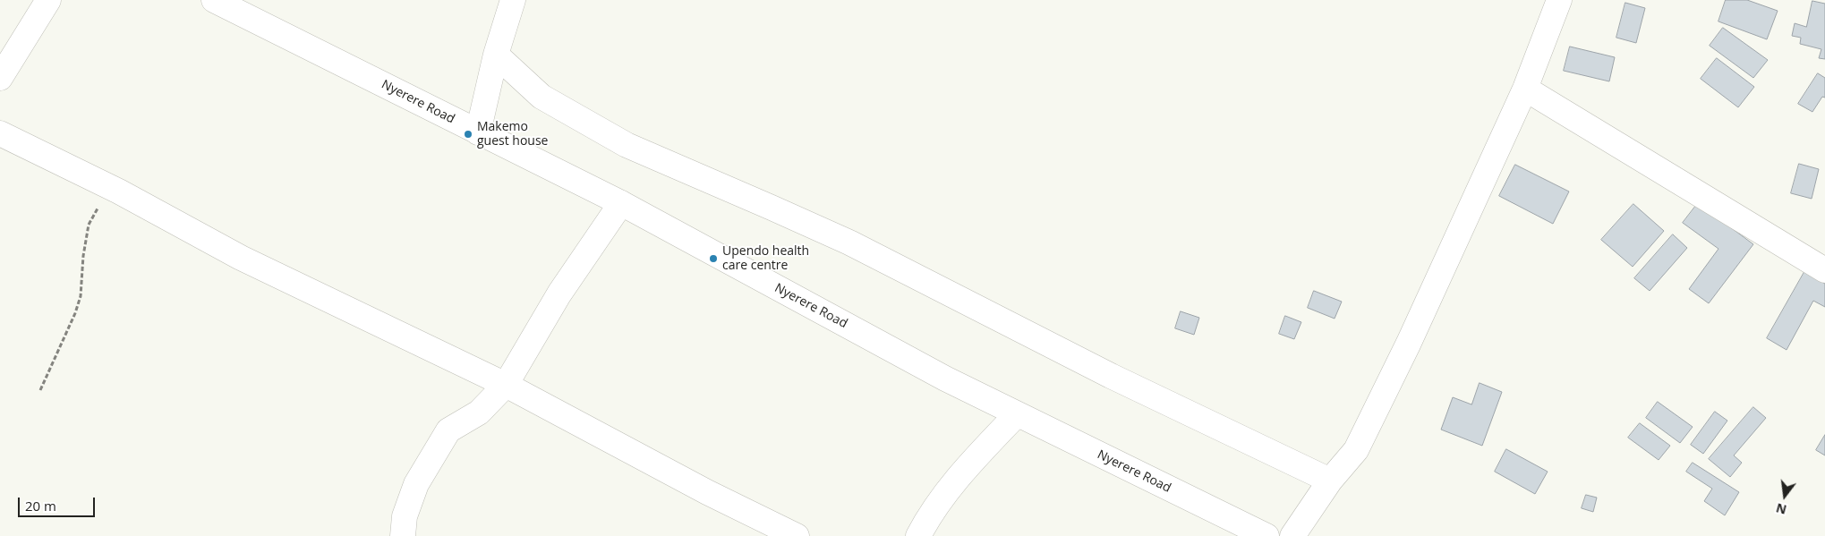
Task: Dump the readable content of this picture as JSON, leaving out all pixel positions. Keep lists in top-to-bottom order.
{
  "streets": {
    "main road": ["Nyerere Road"]
  },
  "places": ["Makemo guest house", "Upendo health care centre"],
  "scale_bar": "20 m",
  "north": "bottom"
}
